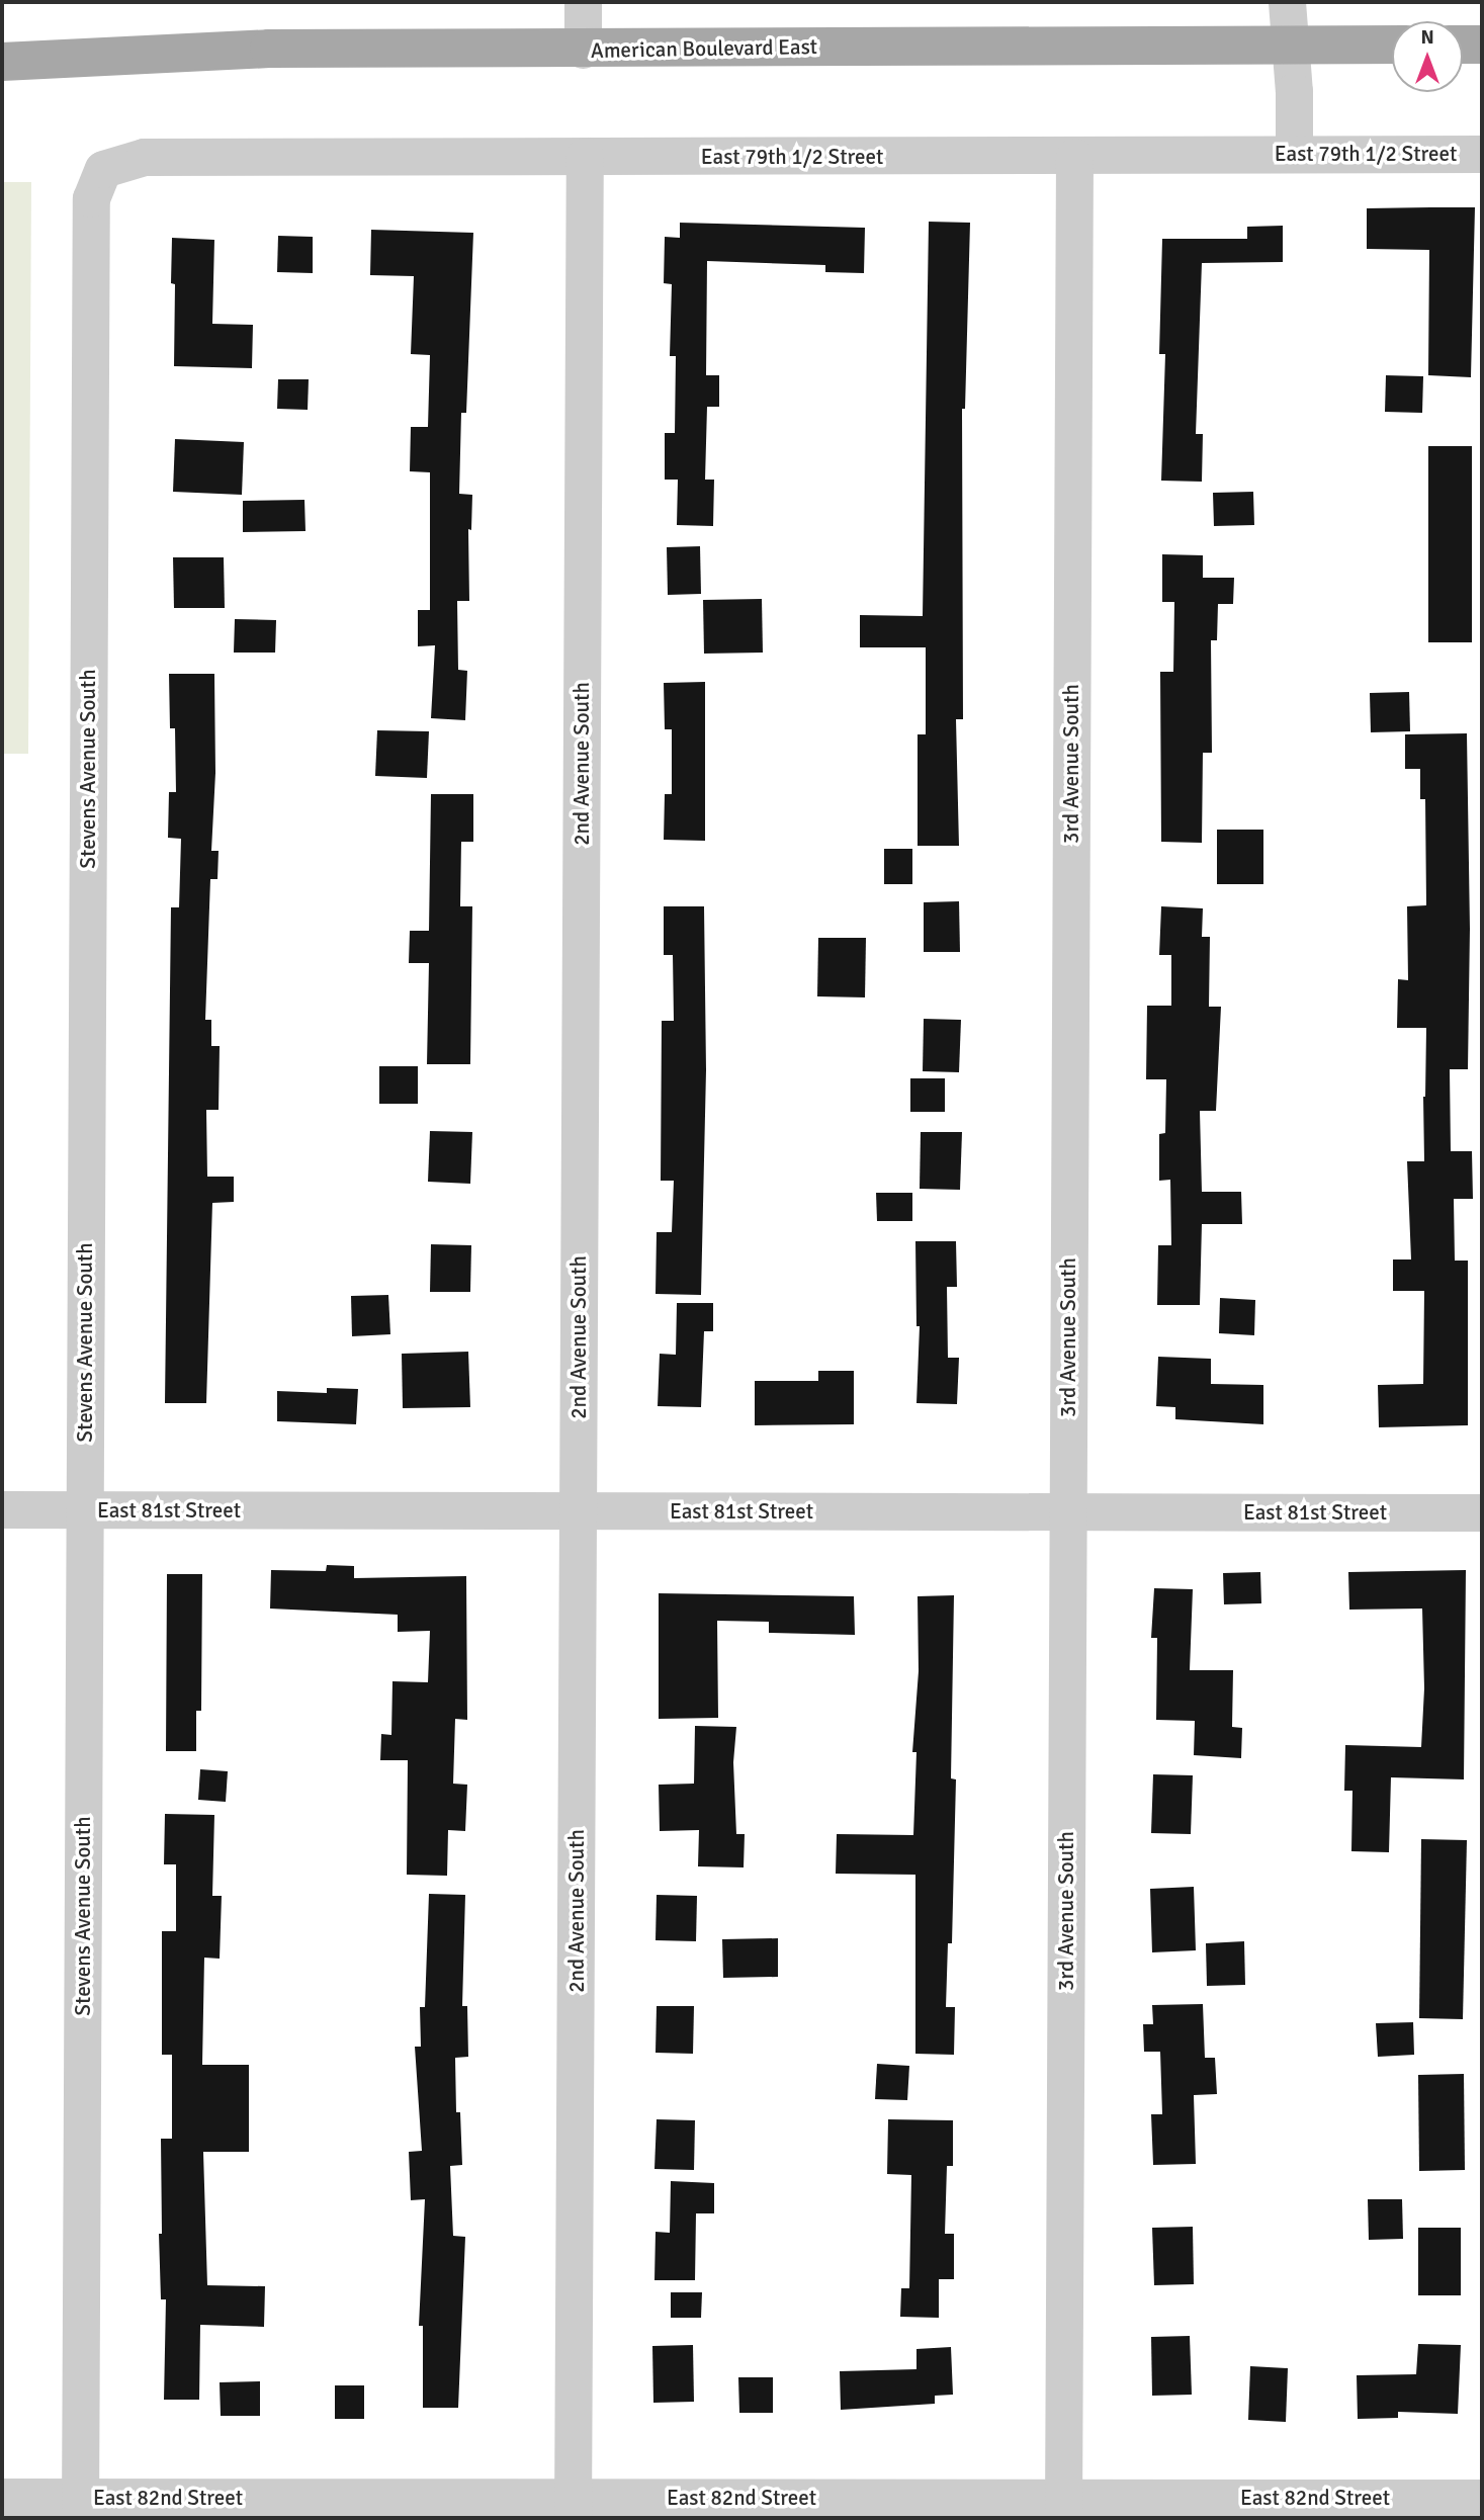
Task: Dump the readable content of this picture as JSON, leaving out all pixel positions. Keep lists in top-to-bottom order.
{
  "streets": {
    "main road": ["American Boulevard East"],
    "street": [
      "East 79th 1/2 Street",
      "2nd Avenue South",
      "3rd Avenue South",
      "Stevens Avenue South",
      "East 81st Street",
      "East 82nd Street"
    ]
  },
  "crossings": [
    ["East 79th 1/2 Street", "2nd Avenue South"],
    ["East 79th 1/2 Street", "3rd Avenue South"],
    ["East 79th 1/2 Street", "Stevens Avenue South"],
    ["2nd Avenue South", "East 81st Street"],
    ["2nd Avenue South", "East 82nd Street"],
    ["3rd Avenue South", "East 81st Street"],
    ["3rd Avenue South", "East 82nd Street"],
    ["Stevens Avenue South", "East 81st Street"],
    ["Stevens Avenue South", "East 82nd Street"]
  ],
  "north": "top"
}
